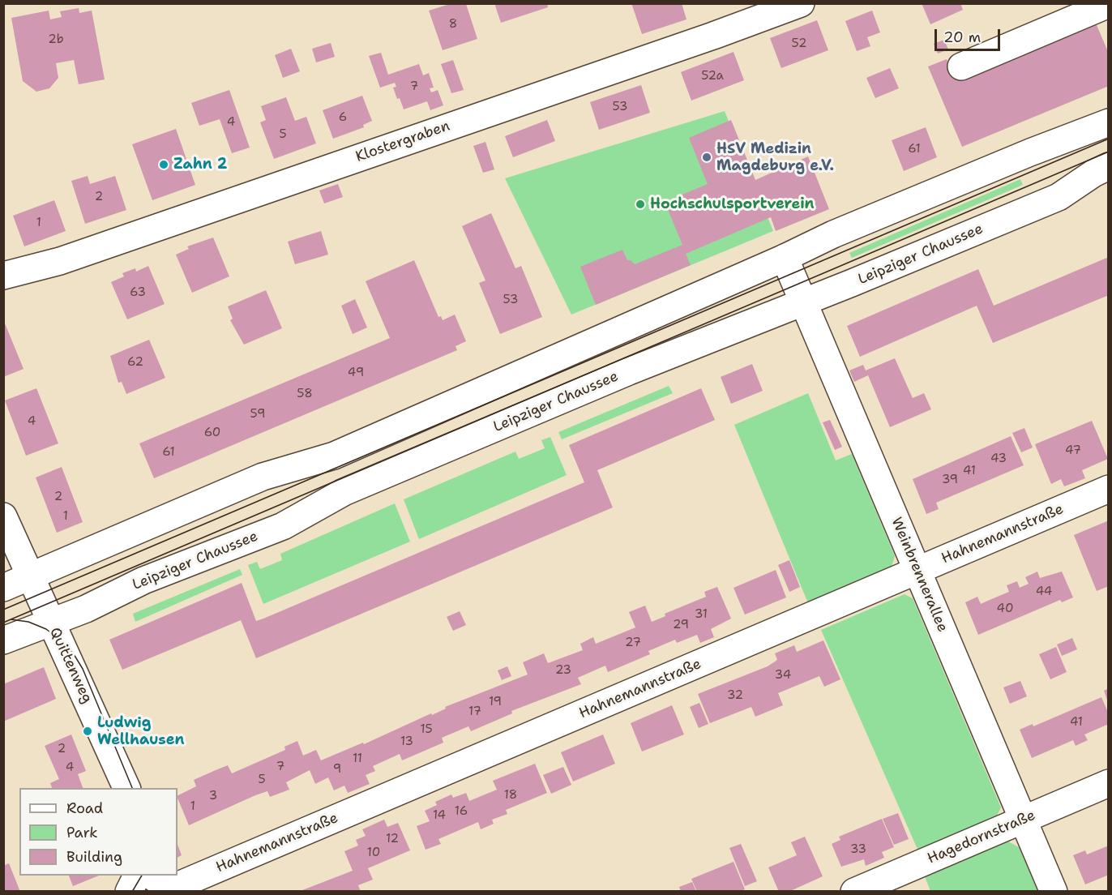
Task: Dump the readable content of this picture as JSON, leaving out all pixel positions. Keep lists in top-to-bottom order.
{
  "streets": {
    "street": [
      "Klostergraben",
      "Leipziger Chaussee",
      "Hahnemannstraße",
      "Weinbrennerallee",
      "Quittenweg",
      "Hagedornstraße"
    ]
  },
  "crossings": [
    ["Leipziger Chaussee", "Weinbrennerallee"],
    ["Leipziger Chaussee", "Quittenweg"],
    ["Hahnemannstraße", "Weinbrennerallee"],
    ["Weinbrennerallee", "Hagedornstraße"]
  ],
  "places": [
    "HSV Medizin Magdeburg e.V.",
    "Zahn 2",
    "Hochschulsportverein",
    "Ludwig Wellhausen"
  ],
  "house_numbers": [
    "8",
    "2b",
    "52",
    "52a",
    "7",
    "53",
    "6",
    "4",
    "5",
    "61",
    "2",
    "1",
    "63",
    "53",
    "62",
    "49",
    "58",
    "59",
    "4",
    "60",
    "47",
    "61",
    "43",
    "41",
    "39",
    "2",
    "1",
    "44",
    "40",
    "31",
    "29",
    "27",
    "23",
    "34",
    "32",
    "19",
    "17",
    "41",
    "15",
    "13",
    "2",
    "11",
    "7",
    "4",
    "9",
    "5",
    "18",
    "3",
    "1",
    "16",
    "14",
    "12",
    "33",
    "10"
  ],
  "legend": ["Road", "Park", "Building"],
  "scale_bar": "20 m"
}
